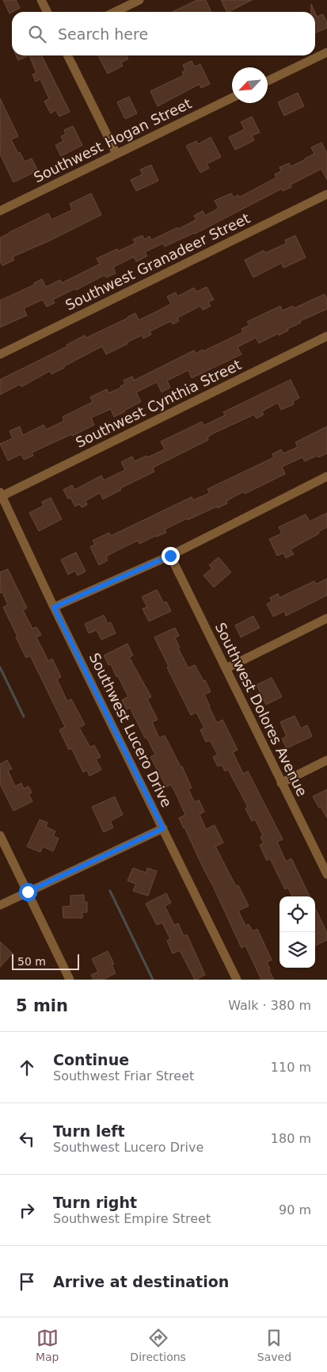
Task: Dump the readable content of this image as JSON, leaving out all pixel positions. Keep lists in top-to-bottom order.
{
  "streets": {
    "street": [
      "Southwest Hogan Street",
      "Southwest Granadeer Street",
      "Southwest Cynthia Street",
      "Southwest Dolores Avenue",
      "Southwest Lucero Drive"
    ]
  },
  "crossings": [
    ["Southwest Cynthia Street", "Southwest Lucero Drive"]
  ],
  "scale_bar": "50 m",
  "north": "bottom left",
  "page": {
    "search": "Search here",
    "scale": "50 m",
    "heading": ["5 min", "Walk · 380 m"],
    "list": [
      ["Continue", "Southwest Friar Street", "110 m"],
      ["Turn left", "Southwest Lucero Drive", "180 m"],
      ["Turn right", "Southwest Empire Street", "90 m"],
      "Arrive at destination"
    ],
    "nav": ["Map", "Directions", "Saved"]
  }
}
